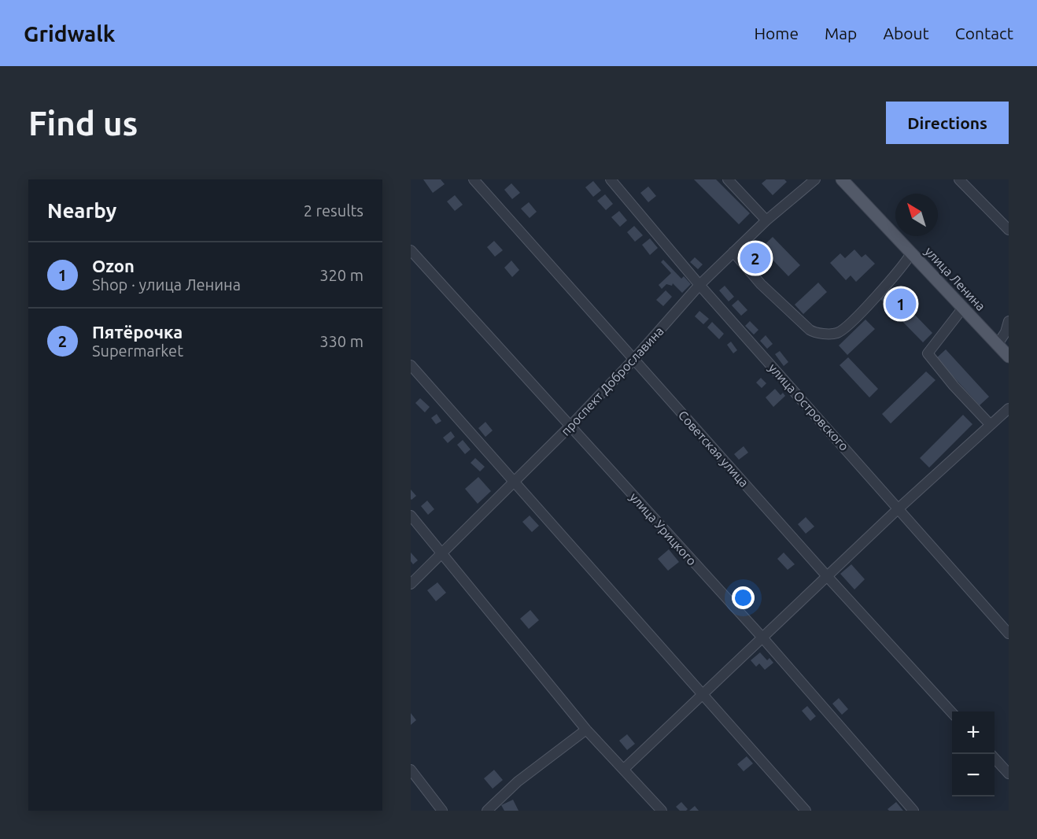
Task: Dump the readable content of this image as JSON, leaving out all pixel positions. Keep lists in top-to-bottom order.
{
  "streets": {
    "main road": ["улица Ленина"],
    "street": [
      "проспект Доброславина",
      "улица Островского",
      "Советская улица",
      "улица Урицкого"
    ]
  },
  "crossings": [
    ["проспект Доброславина", "улица Островского"],
    ["проспект Доброславина", "Советская улица"],
    ["проспект Доброславина", "улица Урицкого"]
  ],
  "north": "top left",
  "page": {
    "header": "Gridwalk",
    "nav": [
      "Home",
      "Map",
      "About",
      "Contact"
    ],
    "buttons": "Directions",
    "title": "Find us",
    "heading": ["Nearby", "2 results"],
    "list": [
      {
        "mark": "1",
        "name": "Ozon",
        "note": "Shop · улица Ленина",
        "value": "320 m"
      },
      {
        "mark": "2",
        "name": "Пятёрочка",
        "note": "Supermarket",
        "value": "330 m"
      }
    ],
    "pins": ["2", "1"],
    "map_buttons": ["+", "−"]
  }
}
